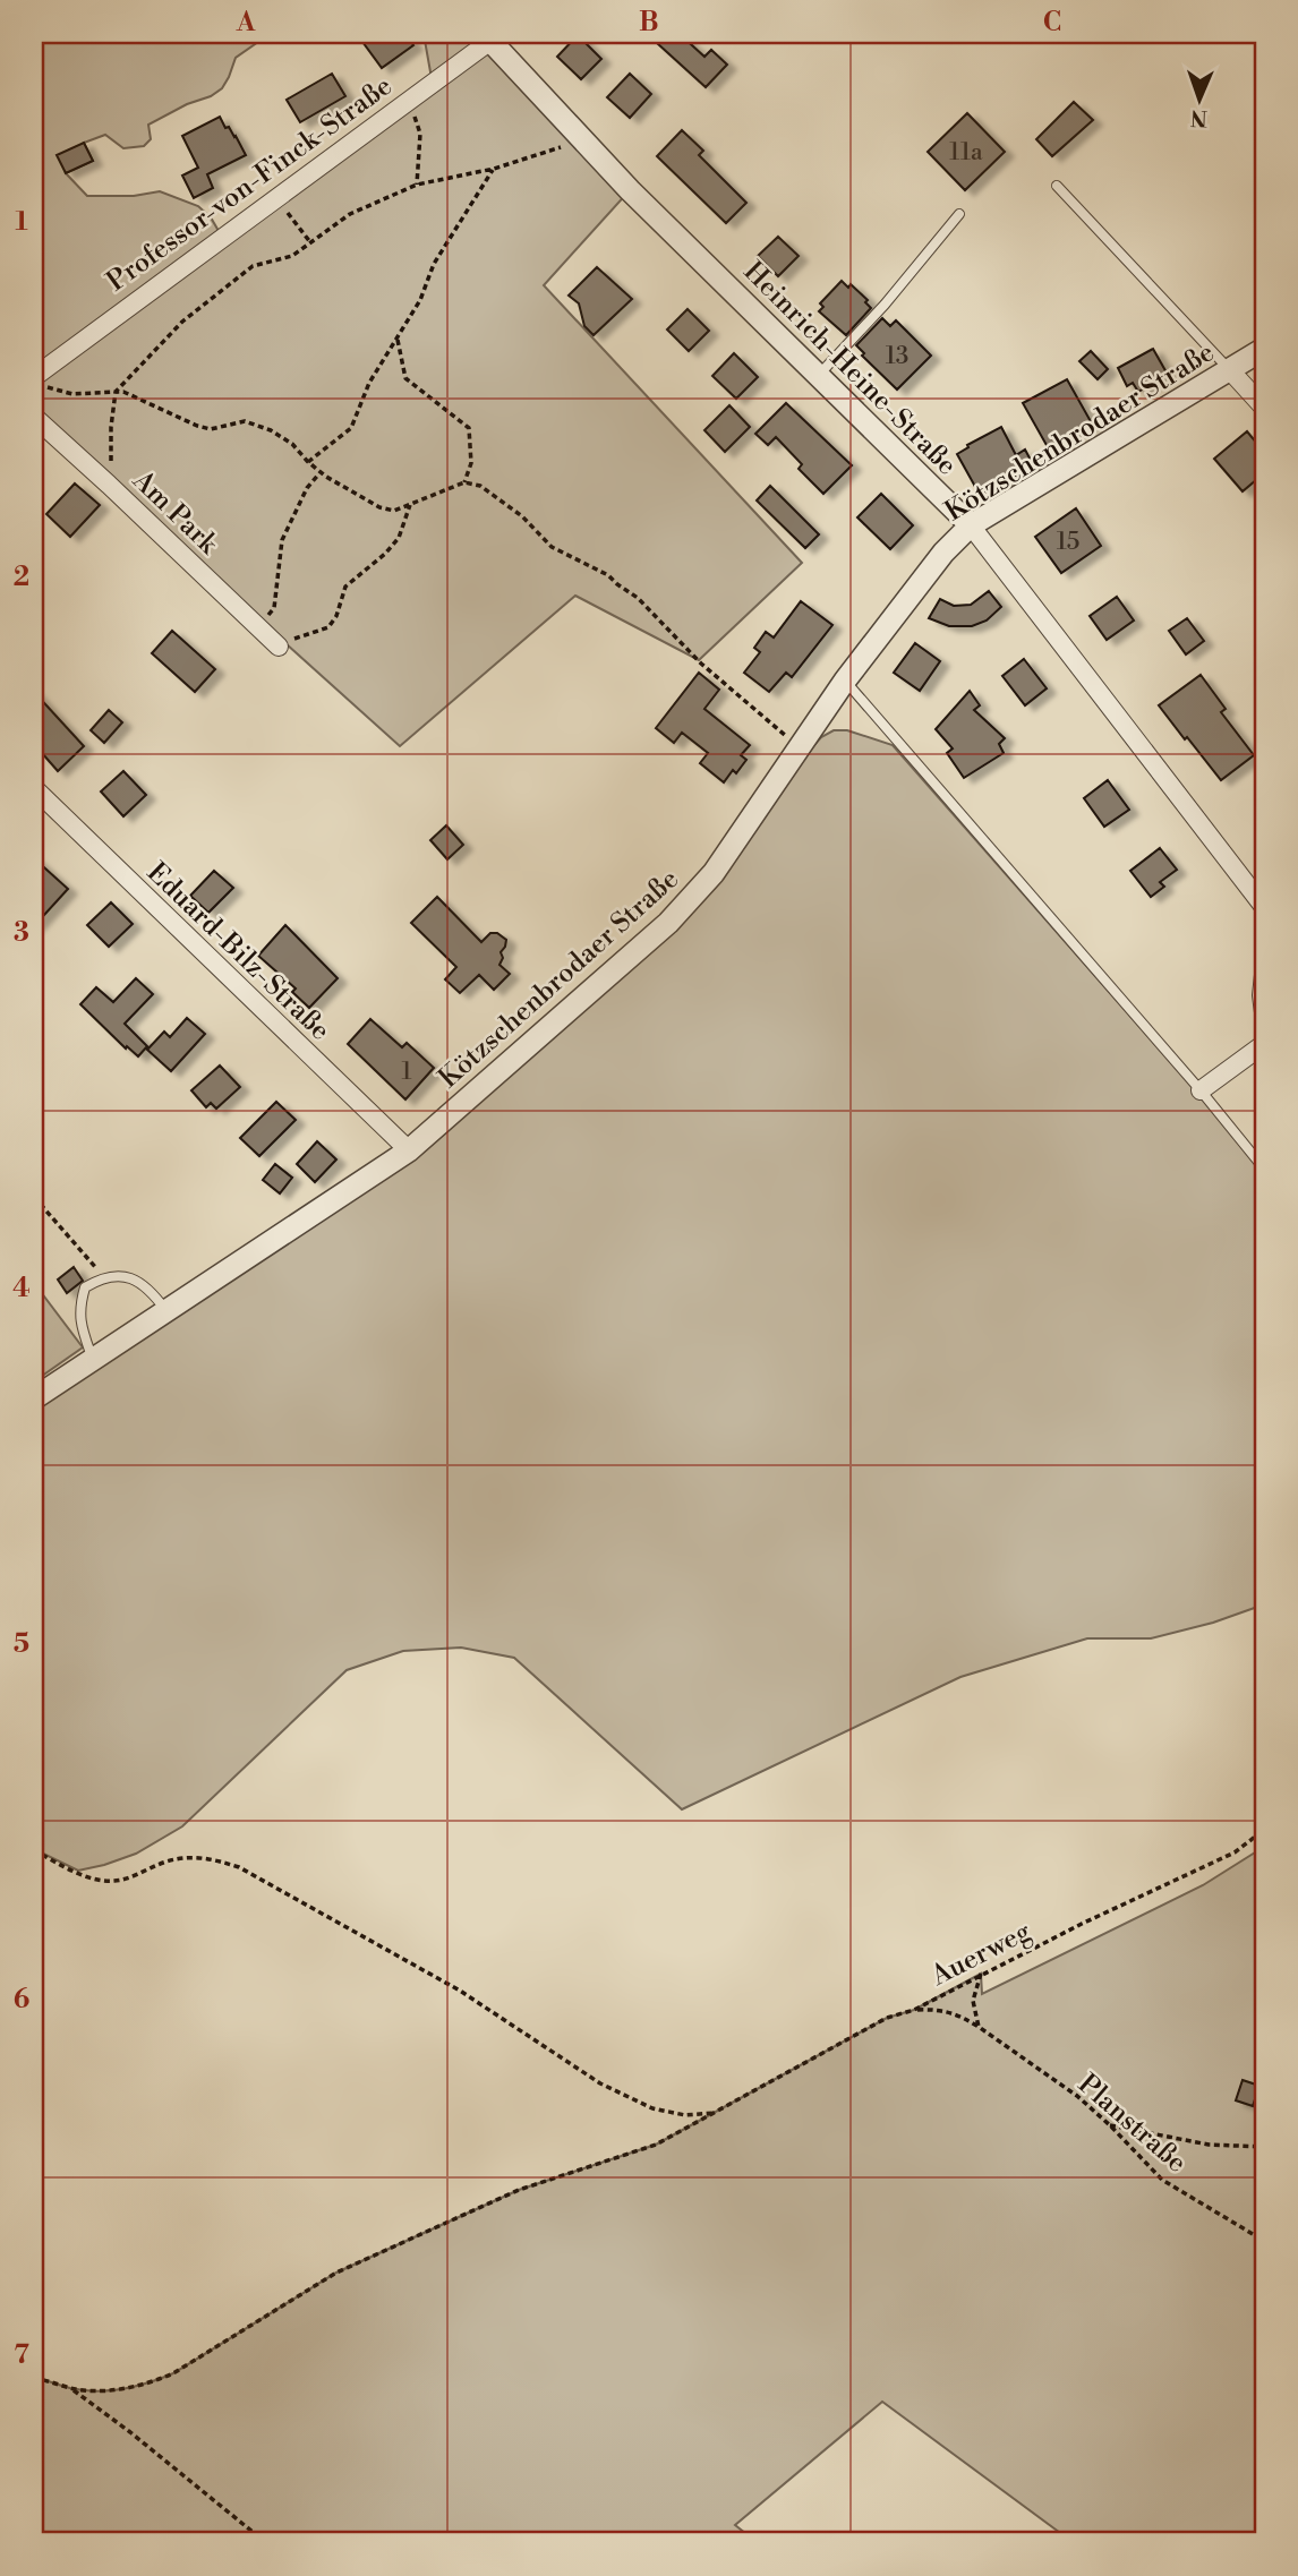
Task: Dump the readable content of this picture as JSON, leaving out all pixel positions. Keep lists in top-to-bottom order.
{
  "streets": {
    "street": [
      "Professor-von-Finck-Straße",
      "Heinrich-Heine-Straße",
      "Kötzschenbrodaer Straße",
      "Am Park",
      "Eduard-Bilz-Straße"
    ],
    "path": ["Auerweg", "Planstraße"]
  },
  "crossings": [
    ["Professor-von-Finck-Straße", "Heinrich-Heine-Straße"],
    ["Heinrich-Heine-Straße", "Kötzschenbrodaer Straße"],
    ["Kötzschenbrodaer Straße", "Eduard-Bilz-Straße"],
    ["Auerweg", "Planstraße"]
  ],
  "house_numbers": [
    "11a",
    "13",
    "15",
    "1"
  ],
  "north": "bottom",
  "grid": {
    "columns": ["A", "B", "C"],
    "rows": [
      "1",
      "2",
      "3",
      "4",
      "5",
      "6",
      "7"
    ]
  }
}
